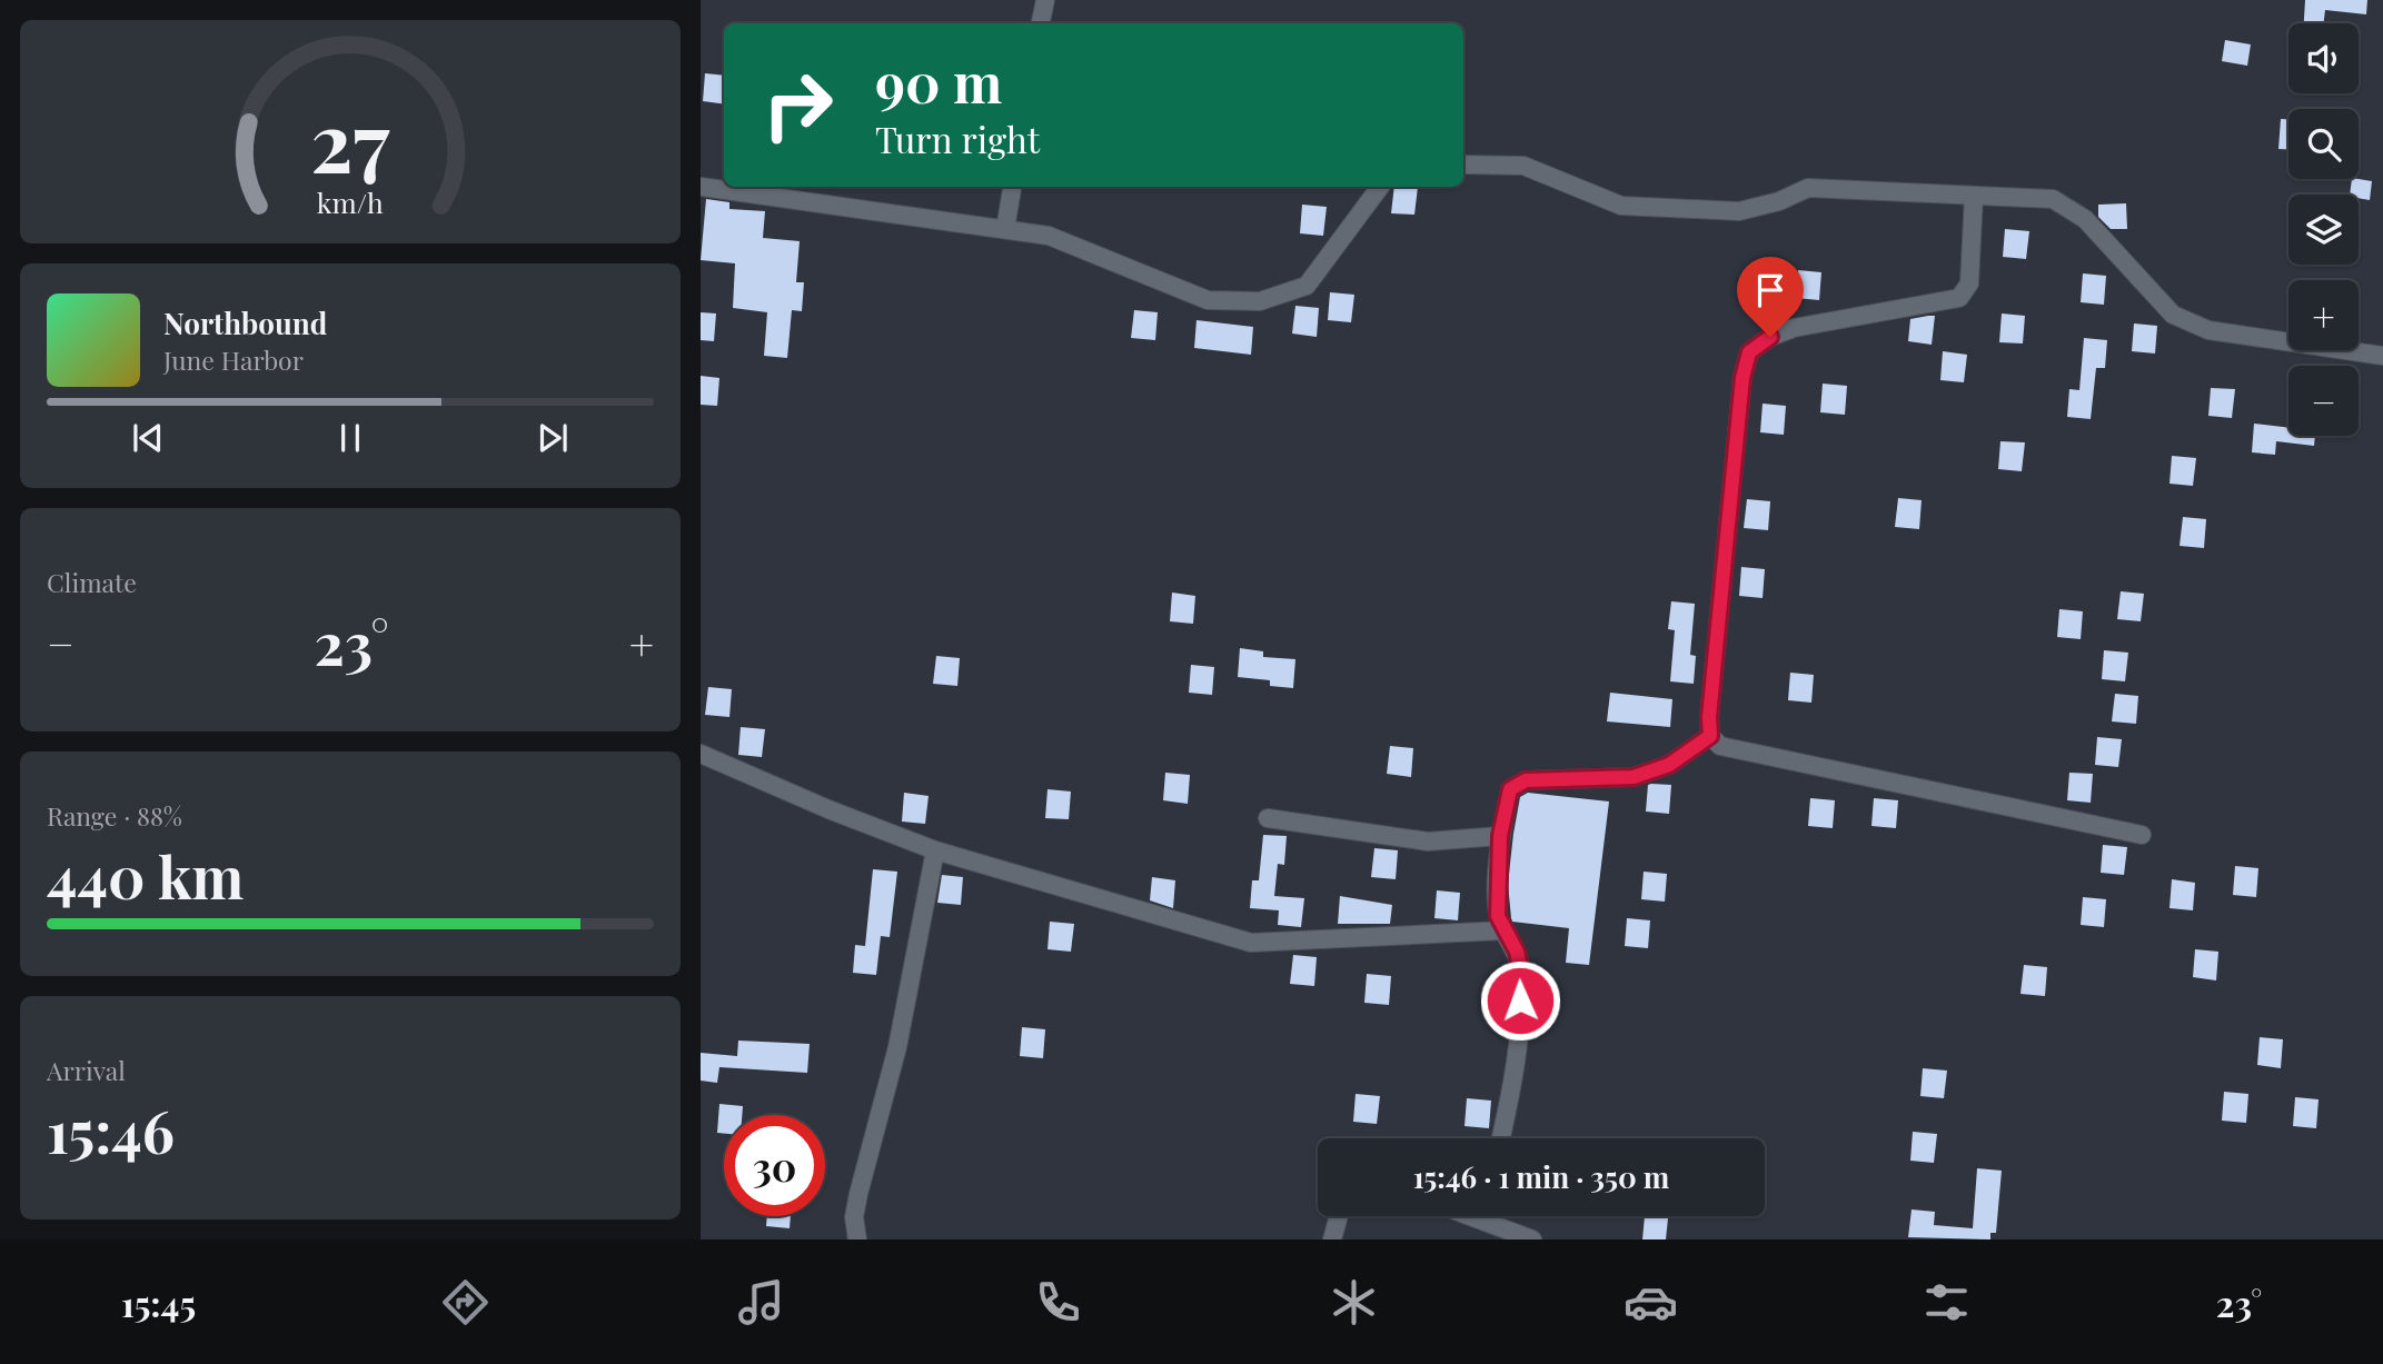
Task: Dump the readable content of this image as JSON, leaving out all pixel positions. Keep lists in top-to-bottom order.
{
  "page": {
    "map_buttons": ["+", "−"],
    "turn": ["90 m", "Turn right"],
    "song": ["Northbound", "June Harbor"],
    "tile": [
      "Climate",
      ["Range · 88%", "440 km"],
      ["Arrival", "15:46"]
    ],
    "heat": ["−", "23°", "+"],
    "limit": "30",
    "trip": "15:46 · 1 min · 350 m",
    "tabs": ["15:45", "23°"],
    "gauge": ["27", "km/h"]
  }
}
